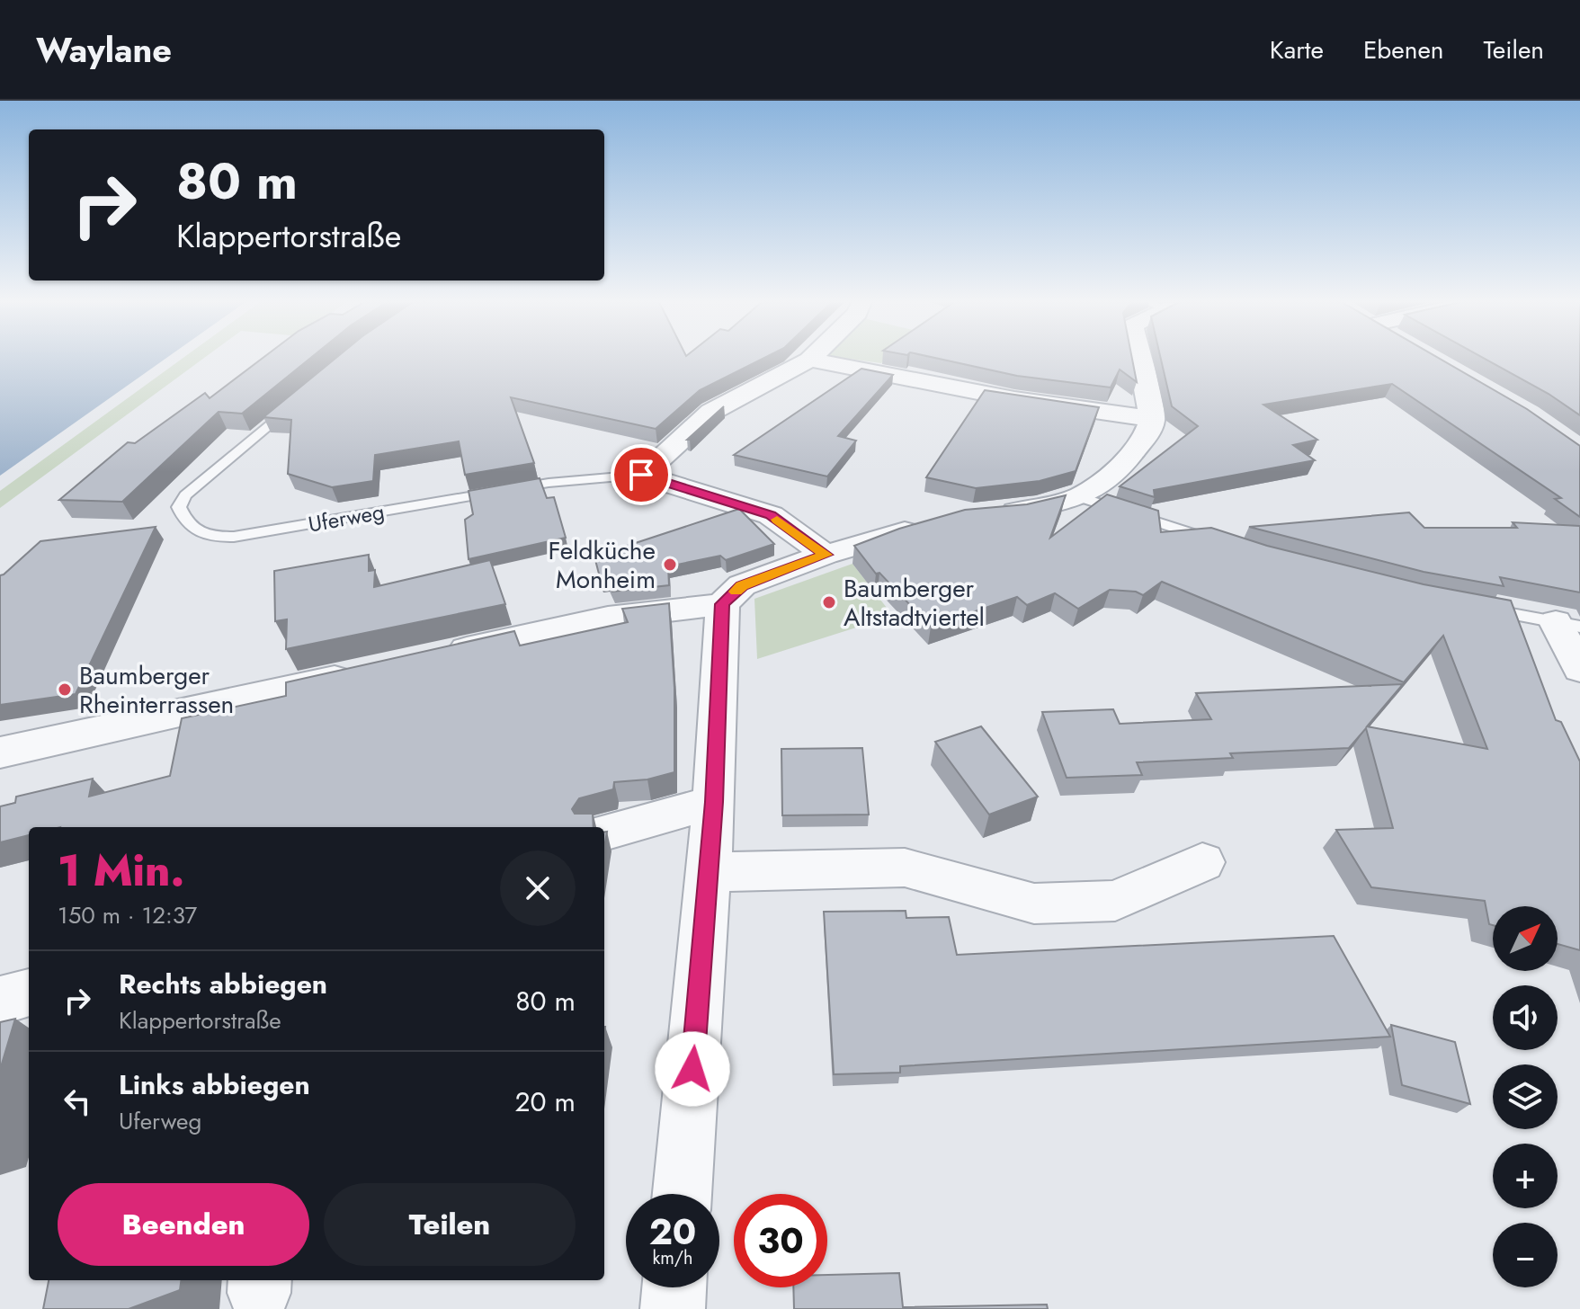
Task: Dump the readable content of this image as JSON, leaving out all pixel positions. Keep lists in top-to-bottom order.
{
  "streets": {
    "street": ["Uferweg"]
  },
  "places": ["Feldküche Monheim", "Baumberger Altstadtviertel", "Baumberger Rheinterrassen"],
  "north": "top right",
  "page": {
    "header": "Waylane",
    "nav": ["Karte", "Ebenen", "Teilen"],
    "turn": ["80 m", "Klappertorstraße"],
    "heading": ["1 Min.", "150 m · 12:37"],
    "map_buttons": ["+", "−"],
    "list": [
      {
        "name": "Rechts abbiegen",
        "note": "Klappertorstraße",
        "value": "80 m"
      },
      {
        "name": "Links abbiegen",
        "note": "Uferweg",
        "value": "20 m"
      }
    ],
    "buttons": ["Beenden", "Teilen"],
    "speed": "20 km/h",
    "limit": "30"
  }
}
